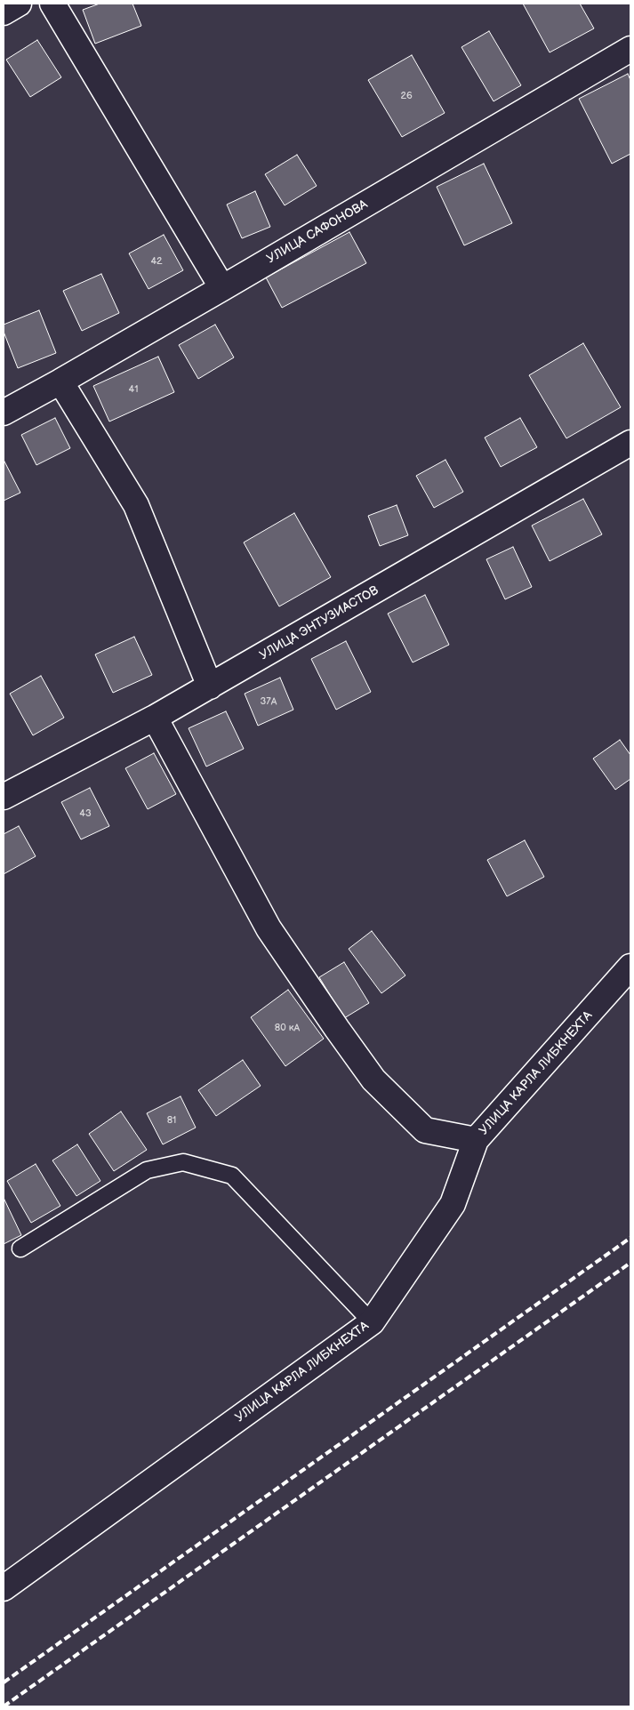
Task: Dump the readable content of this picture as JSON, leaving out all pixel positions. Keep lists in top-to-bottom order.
{
  "streets": {
    "street": ["УЛИЦА САФОНОВА", "УЛИЦА ЭНТУЗИАСТОВ", "УЛИЦА КАРЛА ЛИБКНЕХТА"]
  },
  "house_numbers": [
    "26",
    "42",
    "41",
    "37А",
    "43",
    "80 кА",
    "81"
  ]
}
